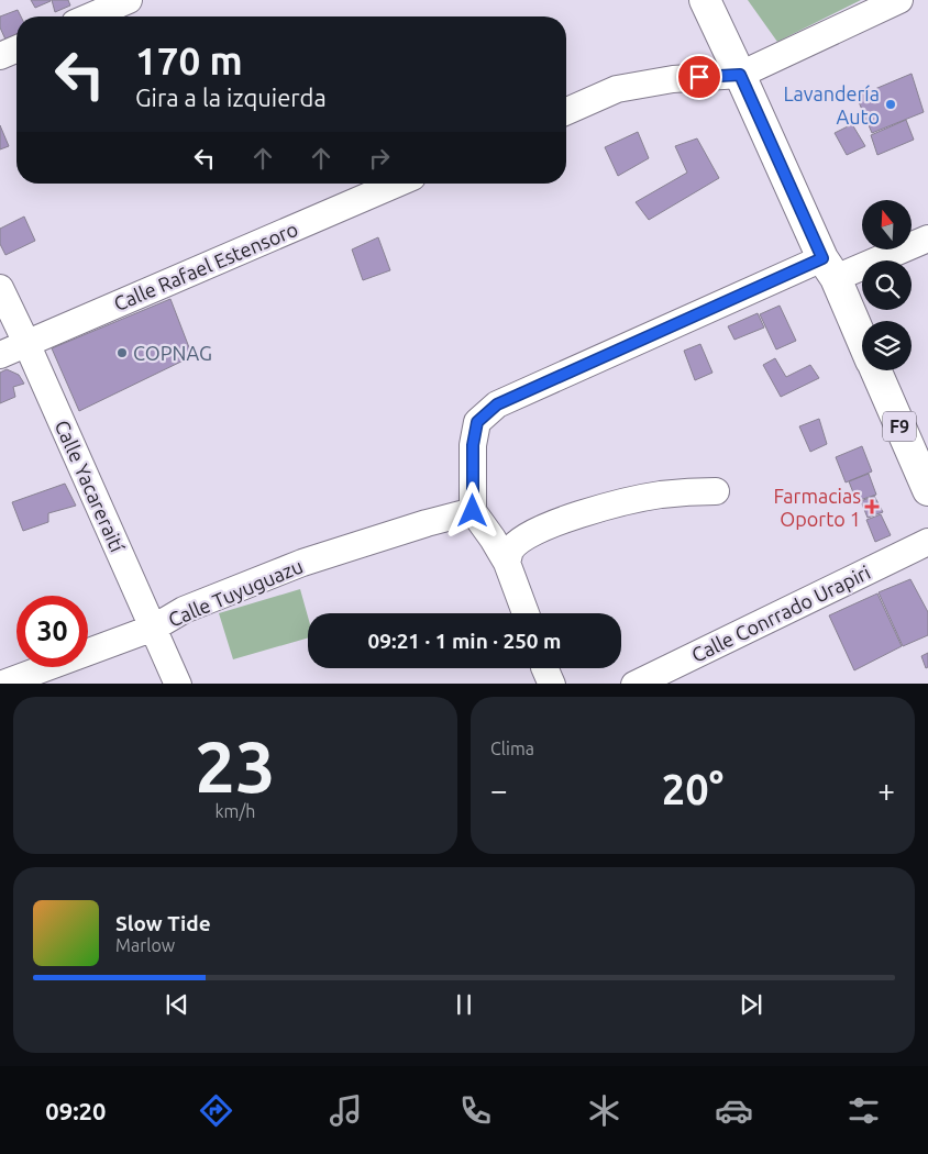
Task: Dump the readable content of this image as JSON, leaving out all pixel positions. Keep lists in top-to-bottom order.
{
  "streets": {
    "highway": ["F9"],
    "street": [
      "Calle Rafael Estensoro",
      "Calle Yacareraití",
      "Calle Tuyuguazu",
      "Calle Conrrado Urapiri"
    ]
  },
  "crossings": [
    ["Calle Rafael Estensoro", "Calle Yacareraití"],
    ["Calle Yacareraití", "Calle Tuyuguazu"]
  ],
  "places": {
    "other": ["Lavandería Auto", "COPNAG"],
    "health": ["Farmacias Oporto 1"]
  },
  "north": "top",
  "page": {
    "turn": ["170 m", "Gira a la izquierda"],
    "limit": "30",
    "trip": "09:21 · 1 min · 250 m",
    "tile": [
      ["23", "km/h"],
      "Clima"
    ],
    "heat": ["−", "20°", "+"],
    "song": ["Slow Tide", "Marlow"],
    "tabs": "09:20"
  }
}
